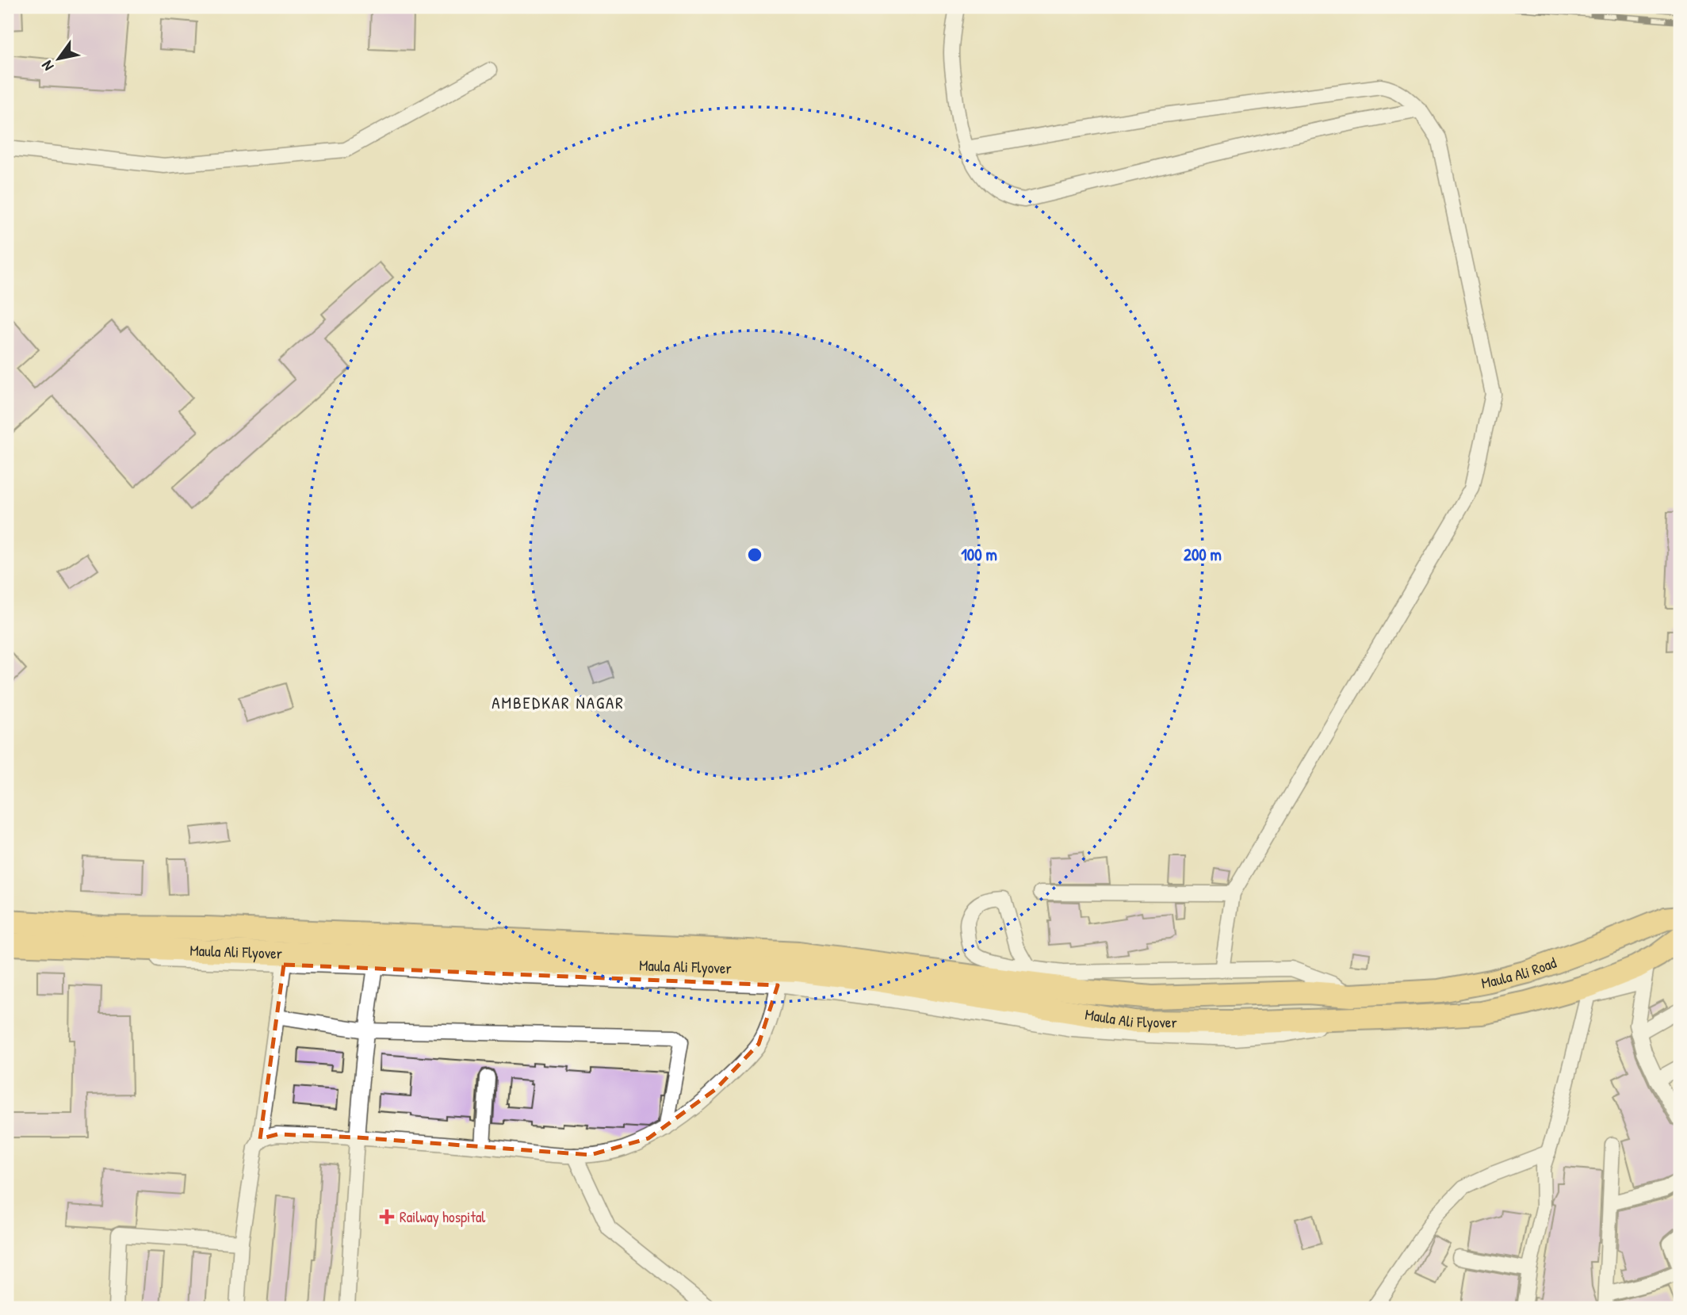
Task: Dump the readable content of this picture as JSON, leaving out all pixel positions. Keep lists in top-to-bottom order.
{
  "streets": {
    "main road": ["Maula Ali Flyover", "Maula Ali Road"]
  },
  "crossings": [
    ["Maula Ali Flyover", "Maula Ali Road"]
  ],
  "districts": ["AMBEDKAR NAGAR"],
  "places": {
    "health": ["Railway hospital"]
  },
  "north": "bottom left",
  "rings": ["100 m", "200 m"]
}
